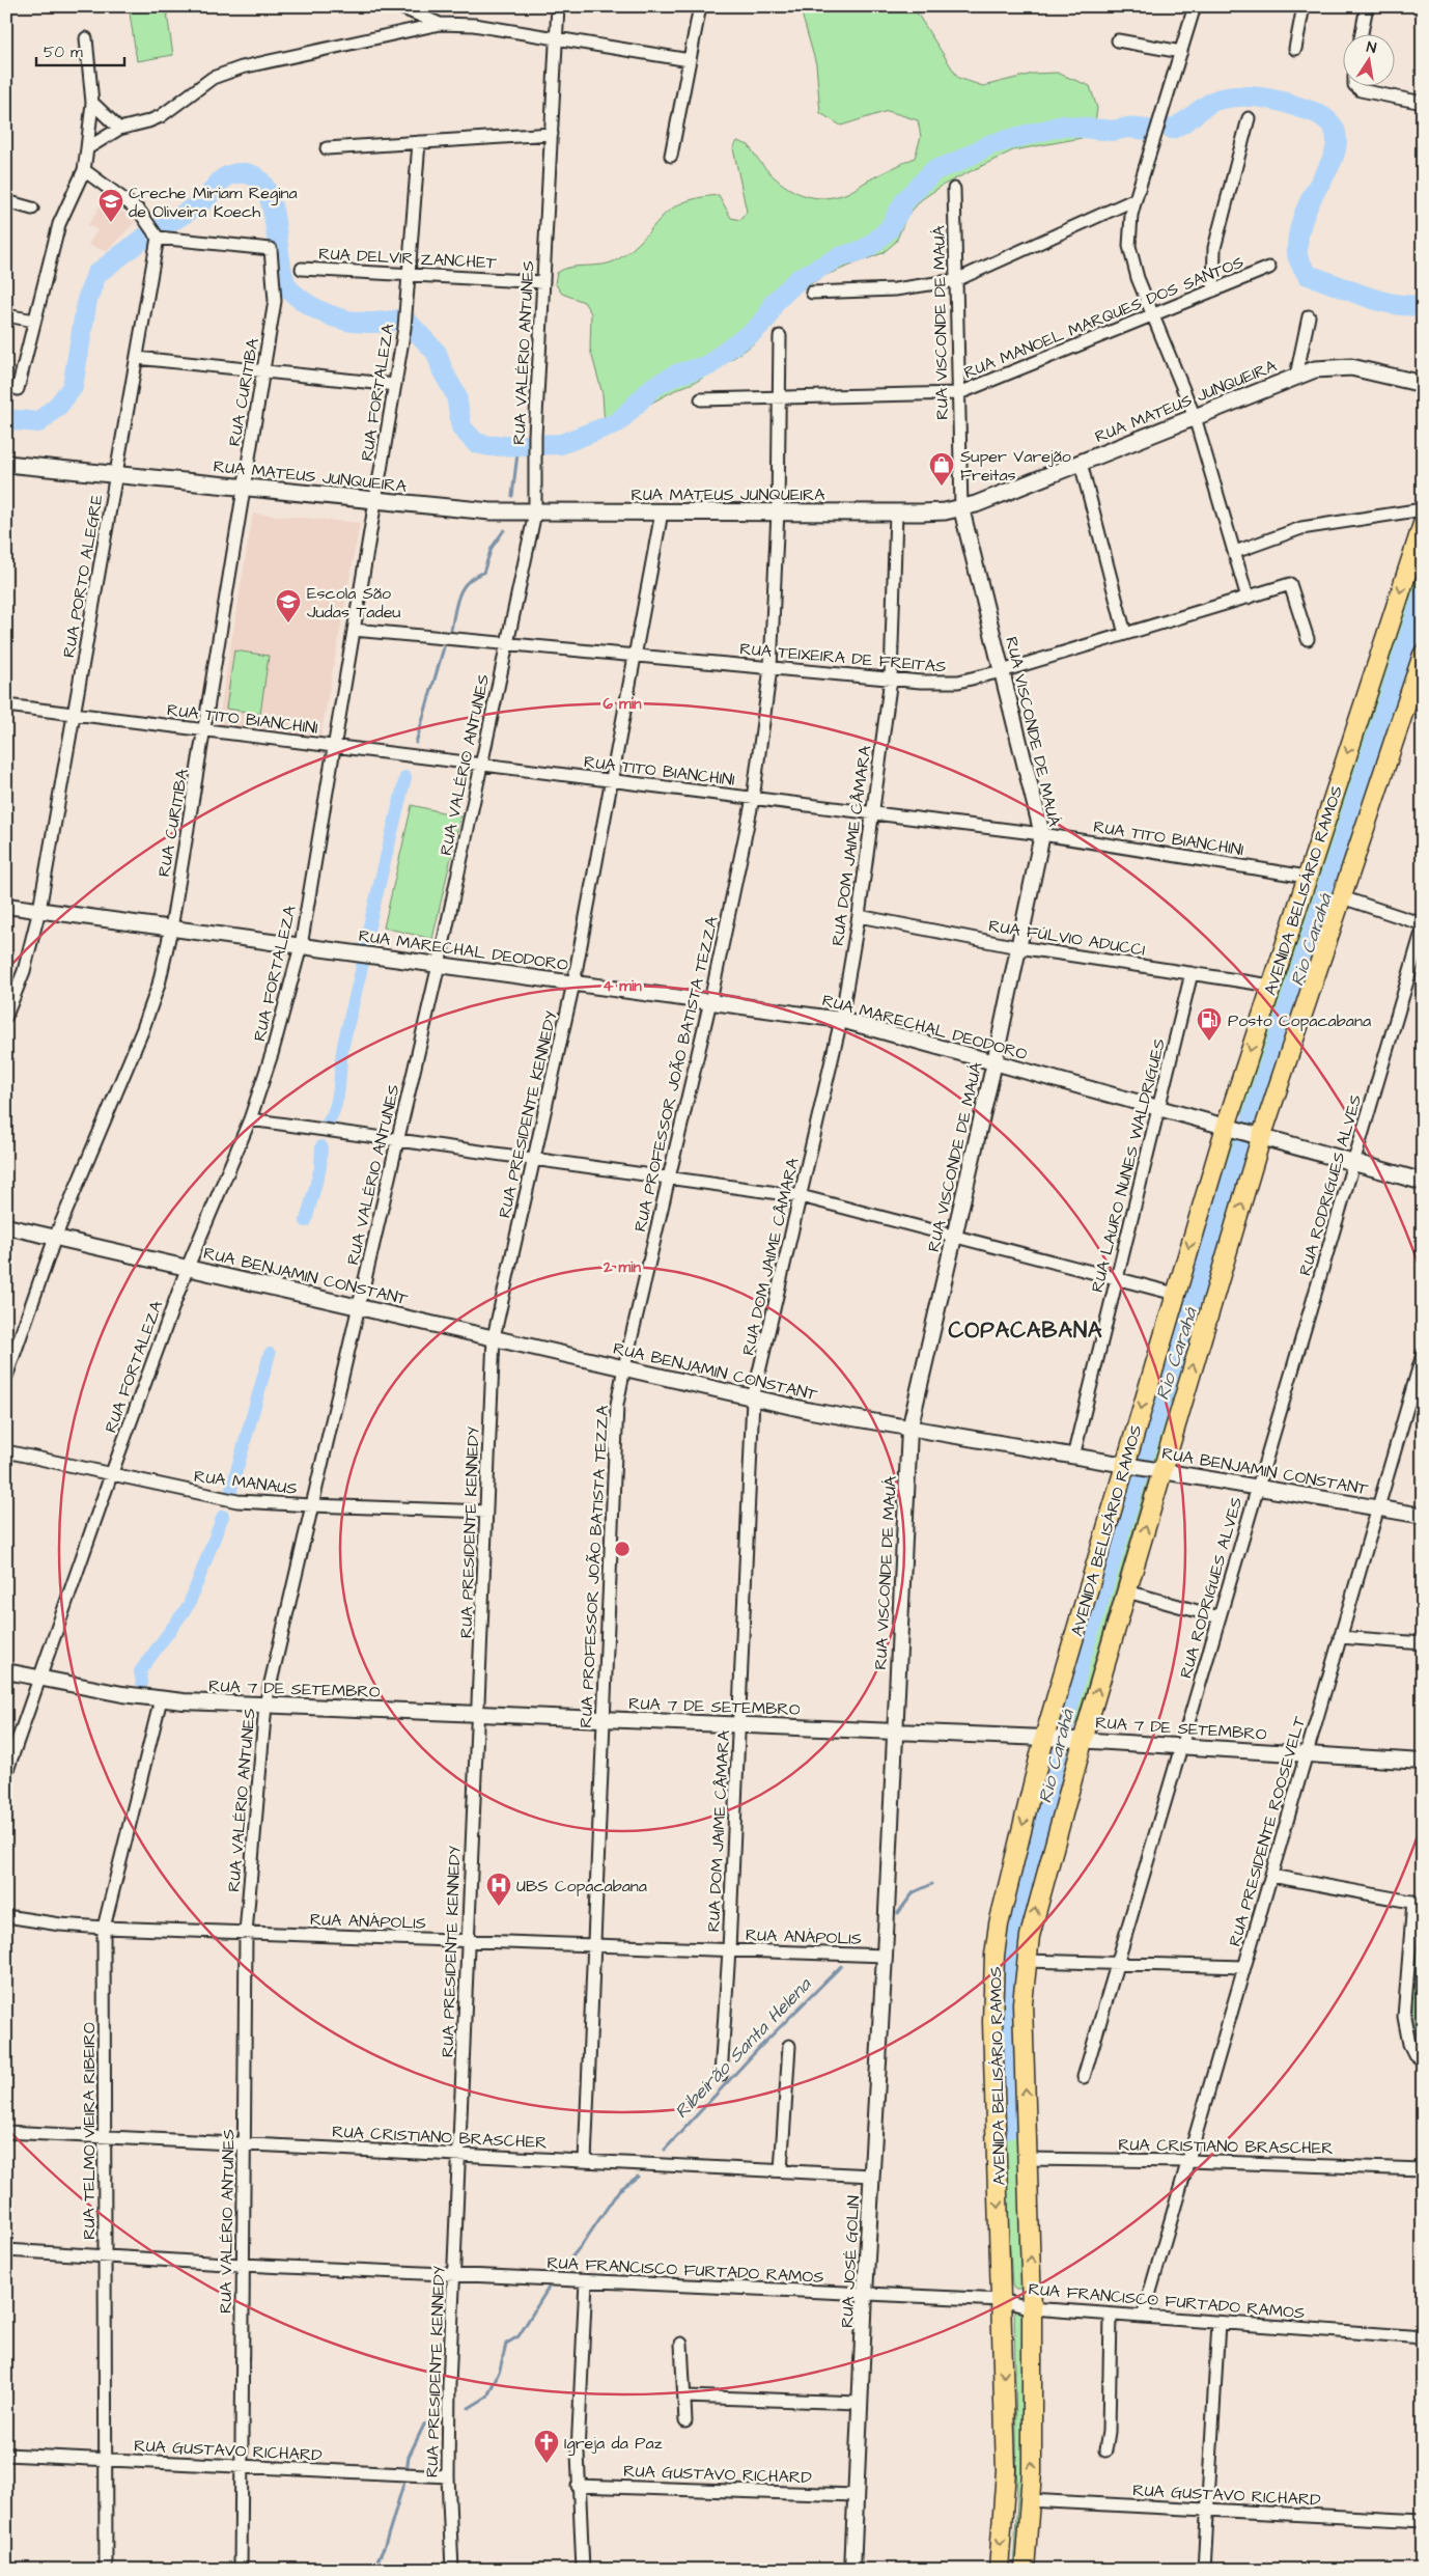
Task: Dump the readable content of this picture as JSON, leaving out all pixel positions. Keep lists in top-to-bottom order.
{
  "streets": {
    "main road": ["RUA MATEUS JUNQUEIRA", "AVENIDA BELISÁRIO RAMOS", "RUA MARECHAL DEODORO"],
    "street": [
      "RUA DELVIR ZANCHET",
      "RUA MANOEL MARQUES DOS SANTOS",
      "RUA VISCONDE DE MAUÁ",
      "RUA VALÉRIO ANTUNES",
      "RUA CURITIBA",
      "RUA FORTALEZA",
      "RUA PORTO ALEGRE",
      "RUA TEIXEIRA DE FREITAS",
      "RUA TITO BIANCHINI",
      "RUA DOM JAIME CÂMARA",
      "RUA FÚLVIO ADUCCI",
      "RUA PROFESSOR JOÃO BATISTA TEZZA",
      "RUA PRESIDENTE KENNEDY",
      "RUA LAURO NUNES WALDRIGUES",
      "RUA RODRIGUES ALVES",
      "RUA BENJAMIN CONSTANT",
      "RUA MANAUS",
      "RUA 7 DE SETEMBRO",
      "RUA PRESIDENTE ROOSEVELT",
      "RUA ANÁPOLIS",
      "RUA TELMO VIEIRA RIBEIRO",
      "RUA CRISTIANO BRASCHER",
      "RUA JOSÉ GOLIN",
      "RUA FRANCISCO FURTADO RAMOS",
      "RUA GUSTAVO RICHARD"
    ]
  },
  "crossings": [
    ["RUA DELVIR ZANCHET", "RUA VALÉRIO ANTUNES"],
    ["RUA DELVIR ZANCHET", "RUA FORTALEZA"],
    ["RUA MANOEL MARQUES DOS SANTOS", "RUA VISCONDE DE MAUÁ"],
    ["RUA MANOEL MARQUES DOS SANTOS", "RUA PROFESSOR JOÃO BATISTA TEZZA"],
    ["RUA VISCONDE DE MAUÁ", "RUA MATEUS JUNQUEIRA"],
    ["RUA VISCONDE DE MAUÁ", "RUA TEIXEIRA DE FREITAS"],
    ["RUA VISCONDE DE MAUÁ", "RUA TITO BIANCHINI"],
    ["RUA VISCONDE DE MAUÁ", "RUA FÚLVIO ADUCCI"],
    ["RUA VISCONDE DE MAUÁ", "RUA MARECHAL DEODORO"],
    ["RUA VISCONDE DE MAUÁ", "RUA BENJAMIN CONSTANT"],
    ["RUA VISCONDE DE MAUÁ", "RUA 7 DE SETEMBRO"],
    ["RUA VISCONDE DE MAUÁ", "RUA ANÁPOLIS"],
    ["RUA VISCONDE DE MAUÁ", "RUA JOSÉ GOLIN"],
    ["RUA VALÉRIO ANTUNES", "RUA MATEUS JUNQUEIRA"],
    ["RUA VALÉRIO ANTUNES", "RUA TEIXEIRA DE FREITAS"],
    ["RUA VALÉRIO ANTUNES", "RUA TITO BIANCHINI"],
    ["RUA VALÉRIO ANTUNES", "RUA MARECHAL DEODORO"],
    ["RUA VALÉRIO ANTUNES", "RUA BENJAMIN CONSTANT"],
    ["RUA VALÉRIO ANTUNES", "RUA MANAUS"],
    ["RUA VALÉRIO ANTUNES", "RUA 7 DE SETEMBRO"],
    ["RUA VALÉRIO ANTUNES", "RUA ANÁPOLIS"],
    ["RUA VALÉRIO ANTUNES", "RUA CRISTIANO BRASCHER"],
    ["RUA VALÉRIO ANTUNES", "RUA FRANCISCO FURTADO RAMOS"],
    ["RUA VALÉRIO ANTUNES", "RUA GUSTAVO RICHARD"],
    ["RUA CURITIBA", "RUA MATEUS JUNQUEIRA"],
    ["RUA CURITIBA", "RUA PORTO ALEGRE"],
    ["RUA CURITIBA", "RUA TITO BIANCHINI"],
    ["RUA CURITIBA", "RUA MARECHAL DEODORO"],
    ["RUA CURITIBA", "RUA BENJAMIN CONSTANT"],
    ["RUA FORTALEZA", "RUA MATEUS JUNQUEIRA"],
    ["RUA FORTALEZA", "RUA TEIXEIRA DE FREITAS"],
    ["RUA FORTALEZA", "RUA TITO BIANCHINI"],
    ["RUA FORTALEZA", "RUA MARECHAL DEODORO"],
    ["RUA FORTALEZA", "RUA BENJAMIN CONSTANT"],
    ["RUA FORTALEZA", "RUA MANAUS"],
    ["RUA FORTALEZA", "RUA 7 DE SETEMBRO"],
    ["RUA MATEUS JUNQUEIRA", "RUA PORTO ALEGRE"],
    ["RUA MATEUS JUNQUEIRA", "RUA DOM JAIME CÂMARA"],
    ["RUA MATEUS JUNQUEIRA", "RUA PROFESSOR JOÃO BATISTA TEZZA"],
    ["RUA MATEUS JUNQUEIRA", "RUA PRESIDENTE KENNEDY"],
    ["RUA PORTO ALEGRE", "RUA TITO BIANCHINI"],
    ["RUA PORTO ALEGRE", "RUA MARECHAL DEODORO"],
    ["RUA TEIXEIRA DE FREITAS", "RUA DOM JAIME CÂMARA"],
    ["RUA TEIXEIRA DE FREITAS", "RUA PROFESSOR JOÃO BATISTA TEZZA"],
    ["RUA TEIXEIRA DE FREITAS", "RUA PRESIDENTE KENNEDY"],
    ["RUA TITO BIANCHINI", "RUA DOM JAIME CÂMARA"],
    ["RUA TITO BIANCHINI", "AVENIDA BELISÁRIO RAMOS"],
    ["RUA TITO BIANCHINI", "RUA PROFESSOR JOÃO BATISTA TEZZA"],
    ["RUA TITO BIANCHINI", "RUA PRESIDENTE KENNEDY"],
    ["RUA DOM JAIME CÂMARA", "RUA FÚLVIO ADUCCI"],
    ["RUA DOM JAIME CÂMARA", "RUA MARECHAL DEODORO"],
    ["RUA DOM JAIME CÂMARA", "RUA BENJAMIN CONSTANT"],
    ["RUA DOM JAIME CÂMARA", "RUA 7 DE SETEMBRO"],
    ["RUA DOM JAIME CÂMARA", "RUA ANÁPOLIS"],
    ["AVENIDA BELISÁRIO RAMOS", "RUA FÚLVIO ADUCCI"],
    ["AVENIDA BELISÁRIO RAMOS", "RUA MARECHAL DEODORO"],
    ["AVENIDA BELISÁRIO RAMOS", "RUA BENJAMIN CONSTANT"],
    ["AVENIDA BELISÁRIO RAMOS", "RUA 7 DE SETEMBRO"],
    ["AVENIDA BELISÁRIO RAMOS", "RUA CRISTIANO BRASCHER"],
    ["AVENIDA BELISÁRIO RAMOS", "RUA FRANCISCO FURTADO RAMOS"],
    ["AVENIDA BELISÁRIO RAMOS", "RUA GUSTAVO RICHARD"],
    ["RUA FÚLVIO ADUCCI", "RUA LAURO NUNES WALDRIGUES"],
    ["RUA MARECHAL DEODORO", "RUA PROFESSOR JOÃO BATISTA TEZZA"],
    ["RUA MARECHAL DEODORO", "RUA PRESIDENTE KENNEDY"],
    ["RUA MARECHAL DEODORO", "RUA LAURO NUNES WALDRIGUES"],
    ["RUA MARECHAL DEODORO", "RUA RODRIGUES ALVES"],
    ["RUA PROFESSOR JOÃO BATISTA TEZZA", "RUA BENJAMIN CONSTANT"],
    ["RUA PROFESSOR JOÃO BATISTA TEZZA", "RUA 7 DE SETEMBRO"],
    ["RUA PROFESSOR JOÃO BATISTA TEZZA", "RUA ANÁPOLIS"],
    ["RUA PROFESSOR JOÃO BATISTA TEZZA", "RUA CRISTIANO BRASCHER"],
    ["RUA PRESIDENTE KENNEDY", "RUA BENJAMIN CONSTANT"],
    ["RUA PRESIDENTE KENNEDY", "RUA MANAUS"],
    ["RUA PRESIDENTE KENNEDY", "RUA 7 DE SETEMBRO"],
    ["RUA PRESIDENTE KENNEDY", "RUA ANÁPOLIS"],
    ["RUA PRESIDENTE KENNEDY", "RUA CRISTIANO BRASCHER"],
    ["RUA PRESIDENTE KENNEDY", "RUA FRANCISCO FURTADO RAMOS"],
    ["RUA PRESIDENTE KENNEDY", "RUA GUSTAVO RICHARD"],
    ["RUA LAURO NUNES WALDRIGUES", "RUA BENJAMIN CONSTANT"],
    ["RUA RODRIGUES ALVES", "RUA BENJAMIN CONSTANT"],
    ["RUA RODRIGUES ALVES", "RUA 7 DE SETEMBRO"],
    ["RUA BENJAMIN CONSTANT", "RUA PRESIDENTE ROOSEVELT"],
    ["RUA 7 DE SETEMBRO", "RUA PRESIDENTE ROOSEVELT"],
    ["RUA 7 DE SETEMBRO", "RUA TELMO VIEIRA RIBEIRO"],
    ["RUA PRESIDENTE ROOSEVELT", "RUA CRISTIANO BRASCHER"],
    ["RUA PRESIDENTE ROOSEVELT", "RUA FRANCISCO FURTADO RAMOS"],
    ["RUA ANÁPOLIS", "RUA TELMO VIEIRA RIBEIRO"],
    ["RUA ANÁPOLIS", "RUA JOSÉ GOLIN"],
    ["RUA TELMO VIEIRA RIBEIRO", "RUA CRISTIANO BRASCHER"],
    ["RUA TELMO VIEIRA RIBEIRO", "RUA FRANCISCO FURTADO RAMOS"],
    ["RUA TELMO VIEIRA RIBEIRO", "RUA GUSTAVO RICHARD"],
    ["RUA CRISTIANO BRASCHER", "RUA JOSÉ GOLIN"],
    ["RUA JOSÉ GOLIN", "RUA FRANCISCO FURTADO RAMOS"],
    ["RUA JOSÉ GOLIN", "RUA GUSTAVO RICHARD"]
  ],
  "districts": ["COPACABANA"],
  "water": ["Rio Carahá", "Ribeirão Santa Helena"],
  "places": {
    "school or university": ["Creche Miriam Regina de Oliveira Koech", "Escola São Judas Tadeu"],
    "shop": ["Super Varejão Freitas"],
    "fuel station": ["Posto Copacabana"],
    "hospital": ["UBS Copacabana"],
    "church": ["Igreja da Paz"]
  },
  "scale_bar": "50 m",
  "north": "top",
  "rings": ["6 min", "4 min", "2 min"]
}
